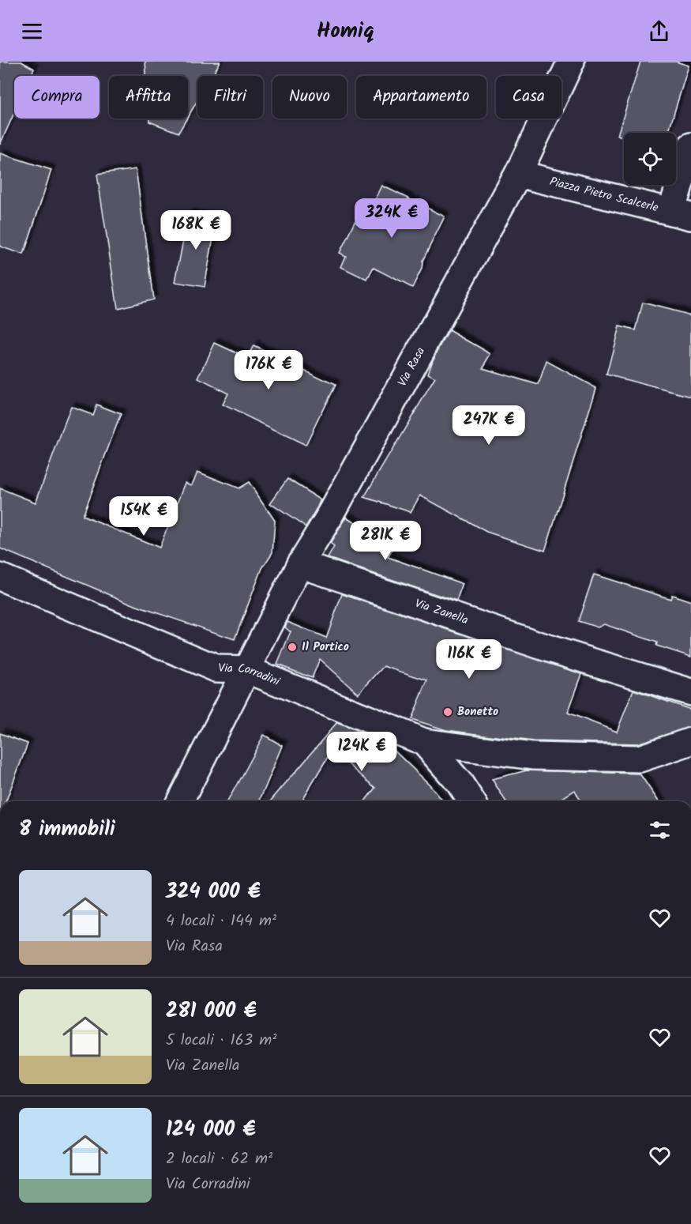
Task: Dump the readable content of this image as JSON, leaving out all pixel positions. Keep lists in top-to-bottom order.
{
  "streets": {
    "street": [
      "Piazza Pietro Scalcerle",
      "Via Rasa",
      "Via Zanella",
      "Via Corradini"
    ]
  },
  "crossings": [
    ["Piazza Pietro Scalcerle", "Via Rasa"],
    ["Via Rasa", "Via Zanella"],
    ["Via Rasa", "Via Corradini"]
  ],
  "places": ["Il Portico", "Bonetto"],
  "page": {
    "header": "Homiq",
    "chip": [
      "Compra",
      "Affitta",
      "Filtri",
      "Nuovo",
      "Appartamento",
      "Casa"
    ],
    "price": [
      "324K €",
      "168K €",
      "176K €",
      "247K €",
      "154K €",
      "281K €",
      "116K €",
      "124K €"
    ],
    "heading": "8 immobili",
    "list": [
      {
        "name": "324 000 €",
        "note": "4 locali · 144 m² · Via Rasa"
      },
      {
        "name": "281 000 €",
        "note": "5 locali · 163 m² · Via Zanella"
      },
      {
        "name": "124 000 €",
        "note": "2 locali · 62 m² · Via Corradini"
      }
    ]
  }
}
